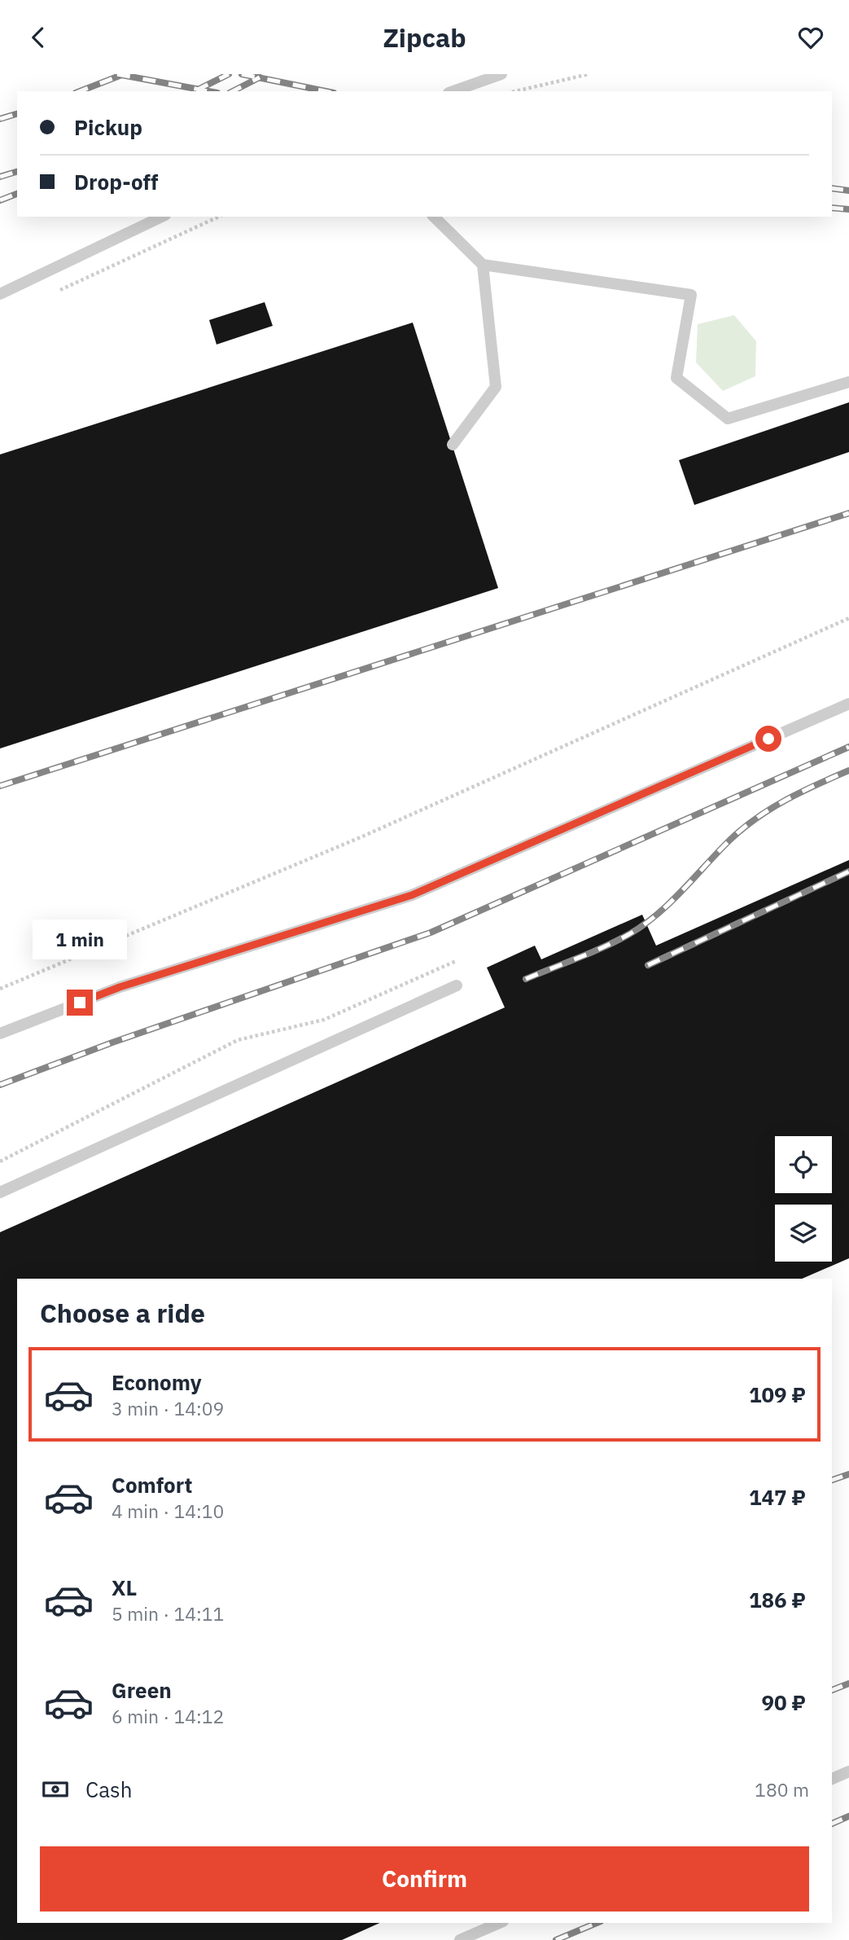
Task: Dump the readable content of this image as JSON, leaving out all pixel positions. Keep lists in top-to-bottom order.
{
  "page": {
    "header": "Zipcab",
    "banner": ["Pickup", "Drop-off"],
    "bubble": "1 min",
    "heading": "Choose a ride",
    "list": [
      {
        "name": "Economy",
        "note": "3 min · 14:09",
        "value": "109 ₽"
      },
      {
        "name": "Comfort",
        "note": "4 min · 14:10",
        "value": "147 ₽"
      },
      {
        "name": "XL",
        "note": "5 min · 14:11",
        "value": "186 ₽"
      },
      {
        "name": "Green",
        "note": "6 min · 14:12",
        "value": "90 ₽"
      }
    ],
    "pay": ["Cash", "180 m"],
    "buttons": "Confirm"
  }
}
